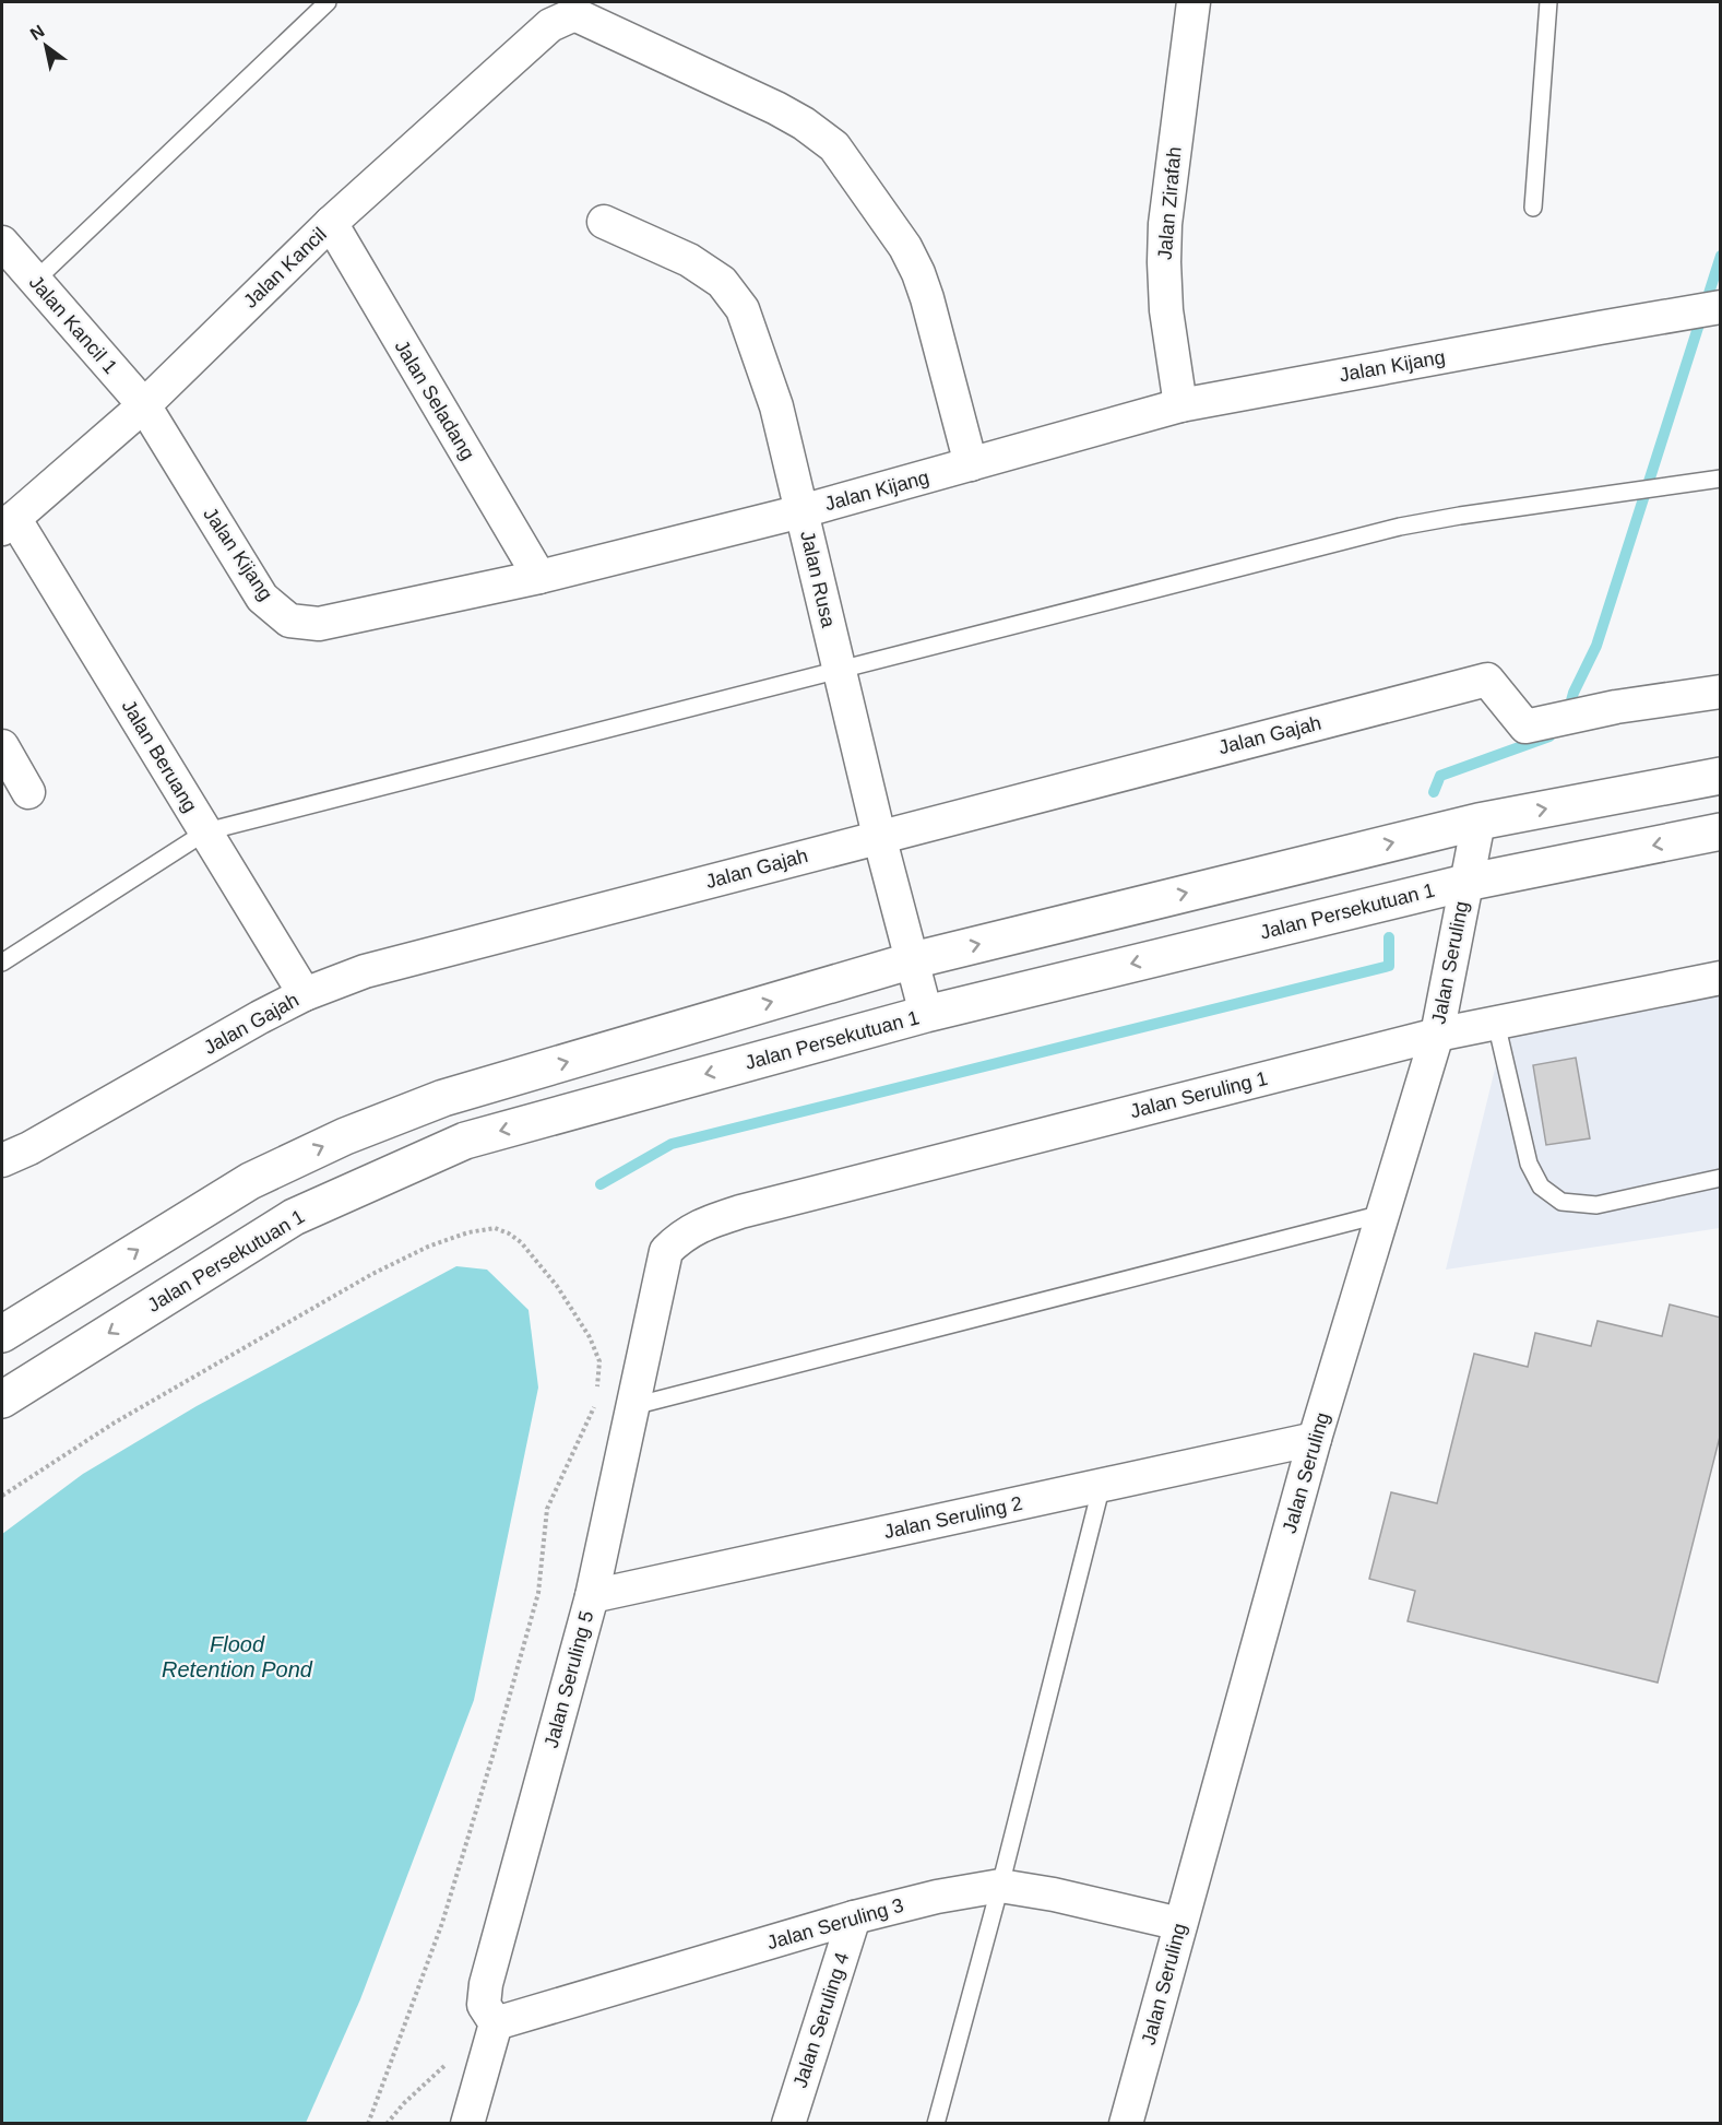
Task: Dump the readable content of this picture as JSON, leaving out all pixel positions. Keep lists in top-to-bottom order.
{
  "streets": {
    "highway": ["Jalan Persekutuan 1"],
    "street": [
      "Jalan Zirafah",
      "Jalan Kancil",
      "Jalan Kancil 1",
      "Jalan Kijang",
      "Jalan Seladang",
      "Jalan Rusa",
      "Jalan Gajah",
      "Jalan Beruang",
      "Jalan Seruling",
      "Jalan Seruling 1",
      "Jalan Seruling 2",
      "Jalan Seruling 5",
      "Jalan Seruling 3",
      "Jalan Seruling 4"
    ]
  },
  "crossings": [
    ["Jalan Zirafah", "Jalan Kijang"],
    ["Jalan Kancil", "Jalan Kancil 1"],
    ["Jalan Kancil", "Jalan Kijang"],
    ["Jalan Kancil", "Jalan Seladang"],
    ["Jalan Kancil", "Jalan Beruang"],
    ["Jalan Kancil 1", "Jalan Kijang"],
    ["Jalan Kijang", "Jalan Seladang"],
    ["Jalan Kijang", "Jalan Rusa"],
    ["Jalan Rusa", "Jalan Gajah"],
    ["Jalan Rusa", "Jalan Persekutuan 1"],
    ["Jalan Gajah", "Jalan Beruang"],
    ["Jalan Persekutuan 1", "Jalan Seruling"],
    ["Jalan Seruling", "Jalan Seruling 1"],
    ["Jalan Seruling", "Jalan Seruling 2"],
    ["Jalan Seruling", "Jalan Seruling 3"],
    ["Jalan Seruling 1", "Jalan Seruling 5"],
    ["Jalan Seruling 2", "Jalan Seruling 5"],
    ["Jalan Seruling 5", "Jalan Seruling 3"],
    ["Jalan Seruling 3", "Jalan Seruling 4"]
  ],
  "water": ["Flood Retention Pond"],
  "north": "top left"
}
